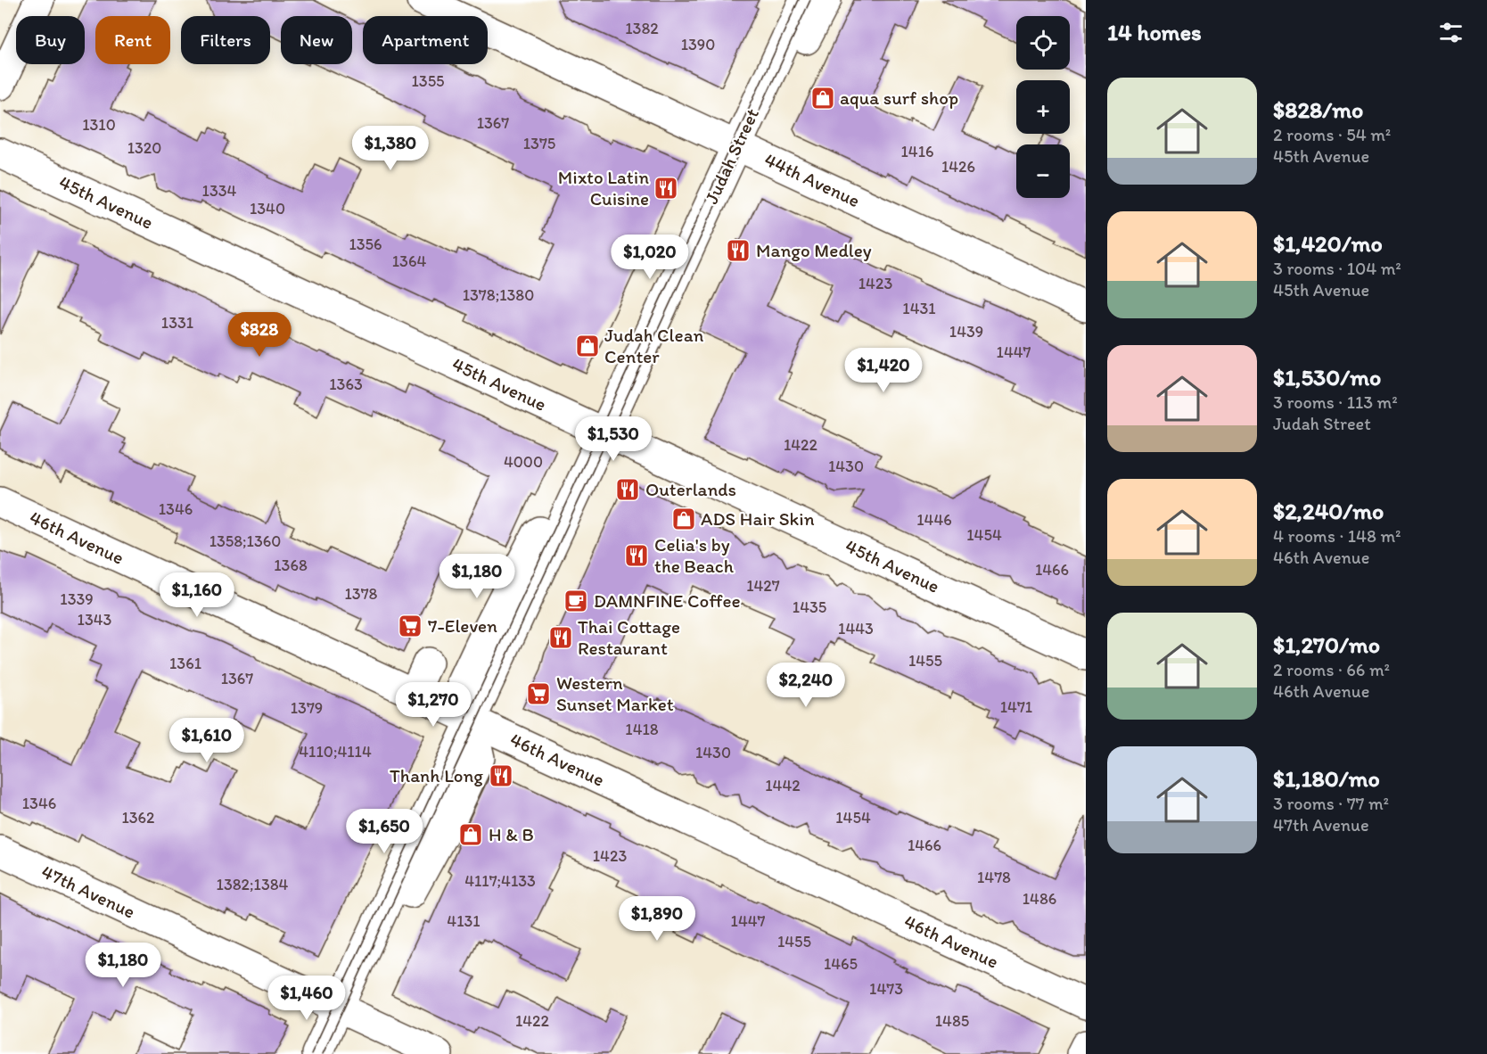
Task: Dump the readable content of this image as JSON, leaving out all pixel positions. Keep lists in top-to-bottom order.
{
  "streets": {
    "street": [
      "Judah Street",
      "44th Avenue",
      "45th Avenue",
      "46th Avenue",
      "47th Avenue"
    ]
  },
  "crossings": [
    ["Judah Street", "44th Avenue"],
    ["Judah Street", "45th Avenue"],
    ["Judah Street", "46th Avenue"],
    ["Judah Street", "47th Avenue"]
  ],
  "places": {
    "shop": [
      "aqua surf shop",
      "Judah Clean Center",
      "ADS Hair Skin",
      "H & B"
    ],
    "restaurant": [
      "Mixto Latin Cuisine",
      "Mango Medley",
      "Outerlands",
      "Celia's by the Beach",
      "Thai Cottage Restaurant",
      "Thanh Long"
    ],
    "cafe": ["DAMNFINE Coffee"],
    "supermarket": ["7-Eleven", "Western Sunset Market"]
  },
  "house_numbers": [
    "1382",
    "1390",
    "1355",
    "1367",
    "1310",
    "1375",
    "1320",
    "1416",
    "1426",
    "1334",
    "1340",
    "1356",
    "1364",
    "1423",
    "1378;1380",
    "1431",
    "1331",
    "1439",
    "1447",
    "1363",
    "1422",
    "4000",
    "1430",
    "1346",
    "1446",
    "1454",
    "1358;1360",
    "1368",
    "1466",
    "1427",
    "1378",
    "1339",
    "1435",
    "1343",
    "1443",
    "1455",
    "1361",
    "1367",
    "1471",
    "1379",
    "1418",
    "4110;4114",
    "1430",
    "1442",
    "1346",
    "1362",
    "1454",
    "1466",
    "1423",
    "1478",
    "4117;4133",
    "1382;1384",
    "1486",
    "4131",
    "1447",
    "1455",
    "1465",
    "1473",
    "1422",
    "1485"
  ],
  "page": {
    "heading": "14 homes",
    "map_buttons": ["+", "−"],
    "chip": [
      "Buy",
      "Rent",
      "Filters",
      "New",
      "Apartment"
    ],
    "list": [
      {
        "name": "$828/mo",
        "note": "2 rooms · 54 m² · 45th Avenue"
      },
      {
        "name": "$1,420/mo",
        "note": "3 rooms · 104 m² · 45th Avenue"
      },
      {
        "name": "$1,530/mo",
        "note": "3 rooms · 113 m² · Judah Street"
      },
      {
        "name": "$2,240/mo",
        "note": "4 rooms · 148 m² · 46th Avenue"
      },
      {
        "name": "$1,270/mo",
        "note": "2 rooms · 66 m² · 46th Avenue"
      },
      {
        "name": "$1,180/mo",
        "note": "3 rooms · 77 m² · 47th Avenue"
      }
    ],
    "price": [
      "$1,380",
      "$1,020",
      "$828",
      "$1,420",
      "$1,530",
      "$1,180",
      "$1,160",
      "$2,240",
      "$1,270",
      "$1,610",
      "$1,650",
      "$1,890",
      "$1,180",
      "$1,460"
    ]
  }
}
